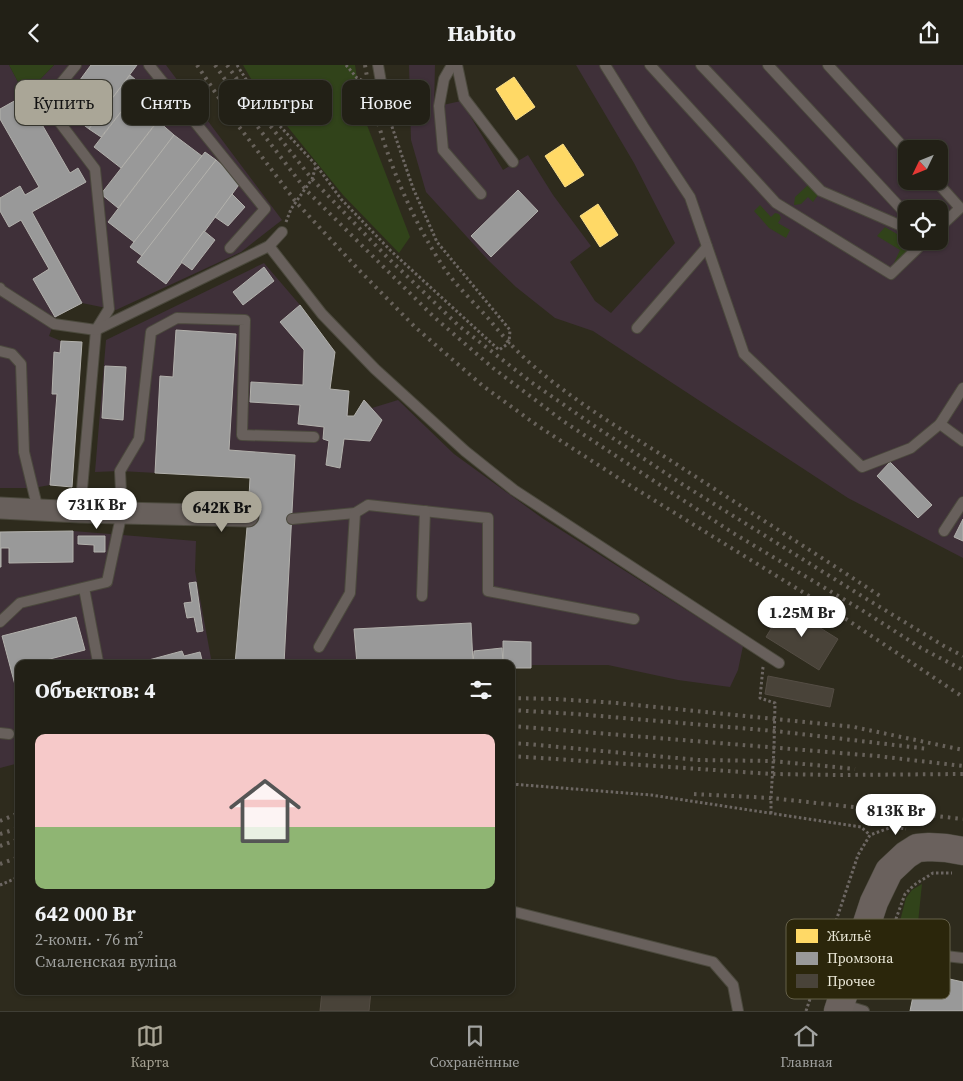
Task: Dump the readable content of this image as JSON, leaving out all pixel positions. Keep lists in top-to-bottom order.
{
  "legend": ["Жильё", "Промзона", "Прочее"],
  "north": "bottom left",
  "page": {
    "header": "Habito",
    "chip": [
      "Купить",
      "Снять",
      "Фильтры",
      "Новое"
    ],
    "price": [
      "731K Br",
      "642K Br",
      "1.25M Br",
      "813K Br"
    ],
    "heading": "Объектов: 4",
    "list": [
      {
        "name": "642 000 Br",
        "note": "2-комн. · 76 m² · Смаленская вуліца"
      }
    ],
    "tabs": ["Карта", "Сохранённые", "Главная"]
  }
}
